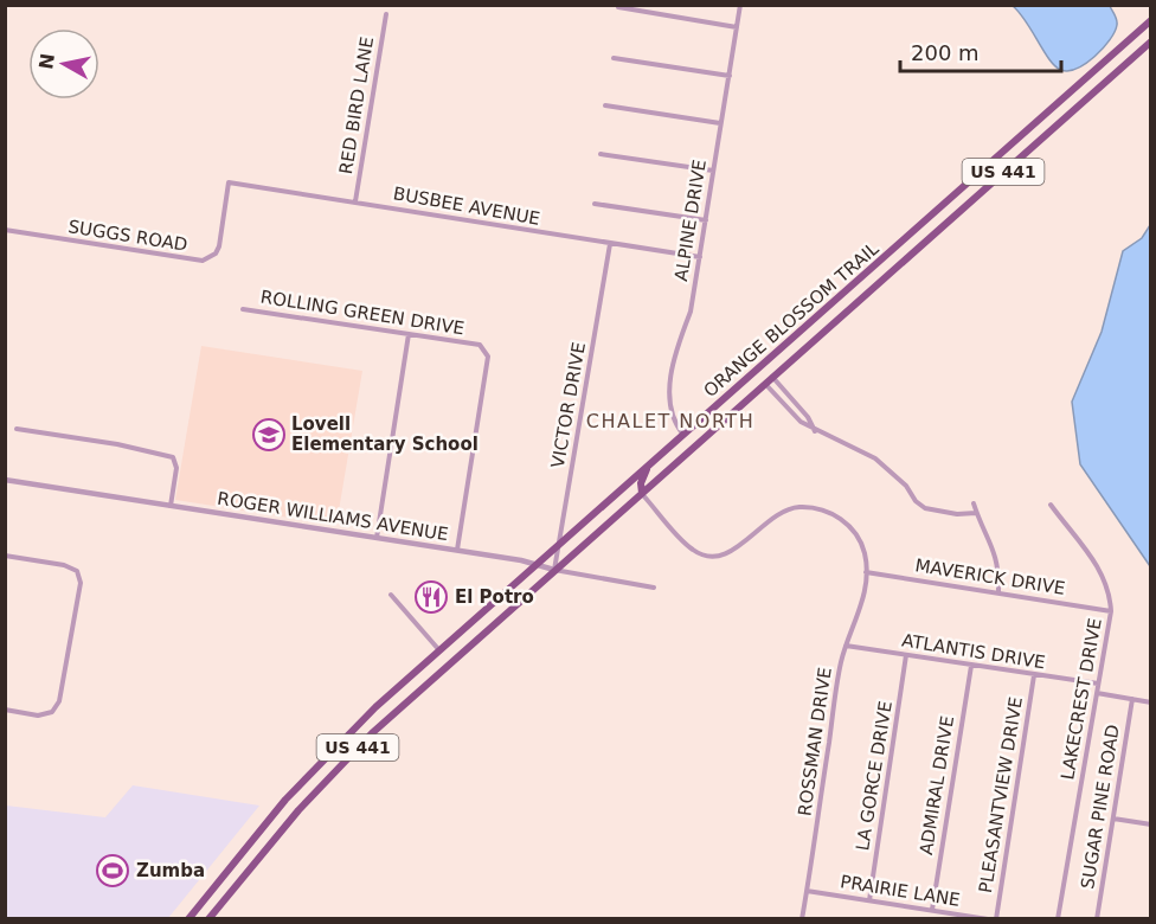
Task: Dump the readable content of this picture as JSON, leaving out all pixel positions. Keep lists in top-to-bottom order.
{
  "streets": {
    "main road": ["US 441", "ORANGE BLOSSOM TRAIL"],
    "street": [
      "RED BIRD LANE",
      "BUSBEE AVENUE",
      "ALPINE DRIVE",
      "SUGGS ROAD",
      "ROLLING GREEN DRIVE",
      "VICTOR DRIVE",
      "ROGER WILLIAMS AVENUE",
      "MAVERICK DRIVE",
      "ATLANTIS DRIVE",
      "LAKECREST DRIVE",
      "ROSSMAN DRIVE",
      "LA GORCE DRIVE",
      "ADMIRAL DRIVE",
      "PLEASANTVIEW DRIVE",
      "SUGAR PINE ROAD",
      "PRAIRIE LANE"
    ]
  },
  "crossings": [
    ["RED BIRD LANE", "BUSBEE AVENUE"],
    ["BUSBEE AVENUE", "ALPINE DRIVE"],
    ["BUSBEE AVENUE", "SUGGS ROAD"],
    ["BUSBEE AVENUE", "VICTOR DRIVE"],
    ["ALPINE DRIVE", "ORANGE BLOSSOM TRAIL"],
    ["ROLLING GREEN DRIVE", "ROGER WILLIAMS AVENUE"],
    ["ORANGE BLOSSOM TRAIL", "VICTOR DRIVE"],
    ["ORANGE BLOSSOM TRAIL", "ROGER WILLIAMS AVENUE"],
    ["VICTOR DRIVE", "ROGER WILLIAMS AVENUE"],
    ["MAVERICK DRIVE", "LAKECREST DRIVE"],
    ["MAVERICK DRIVE", "ROSSMAN DRIVE"],
    ["ATLANTIS DRIVE", "LAKECREST DRIVE"],
    ["ATLANTIS DRIVE", "ROSSMAN DRIVE"],
    ["ATLANTIS DRIVE", "LA GORCE DRIVE"],
    ["ATLANTIS DRIVE", "ADMIRAL DRIVE"],
    ["ATLANTIS DRIVE", "PLEASANTVIEW DRIVE"],
    ["ROSSMAN DRIVE", "PRAIRIE LANE"],
    ["LA GORCE DRIVE", "PRAIRIE LANE"],
    ["ADMIRAL DRIVE", "PRAIRIE LANE"]
  ],
  "districts": ["CHALET NORTH"],
  "places": {
    "school or university": ["Lovell Elementary School"],
    "restaurant": ["El Potro"],
    "sports": ["Zumba"]
  },
  "scale_bar": "200 m",
  "north": "left"
}
